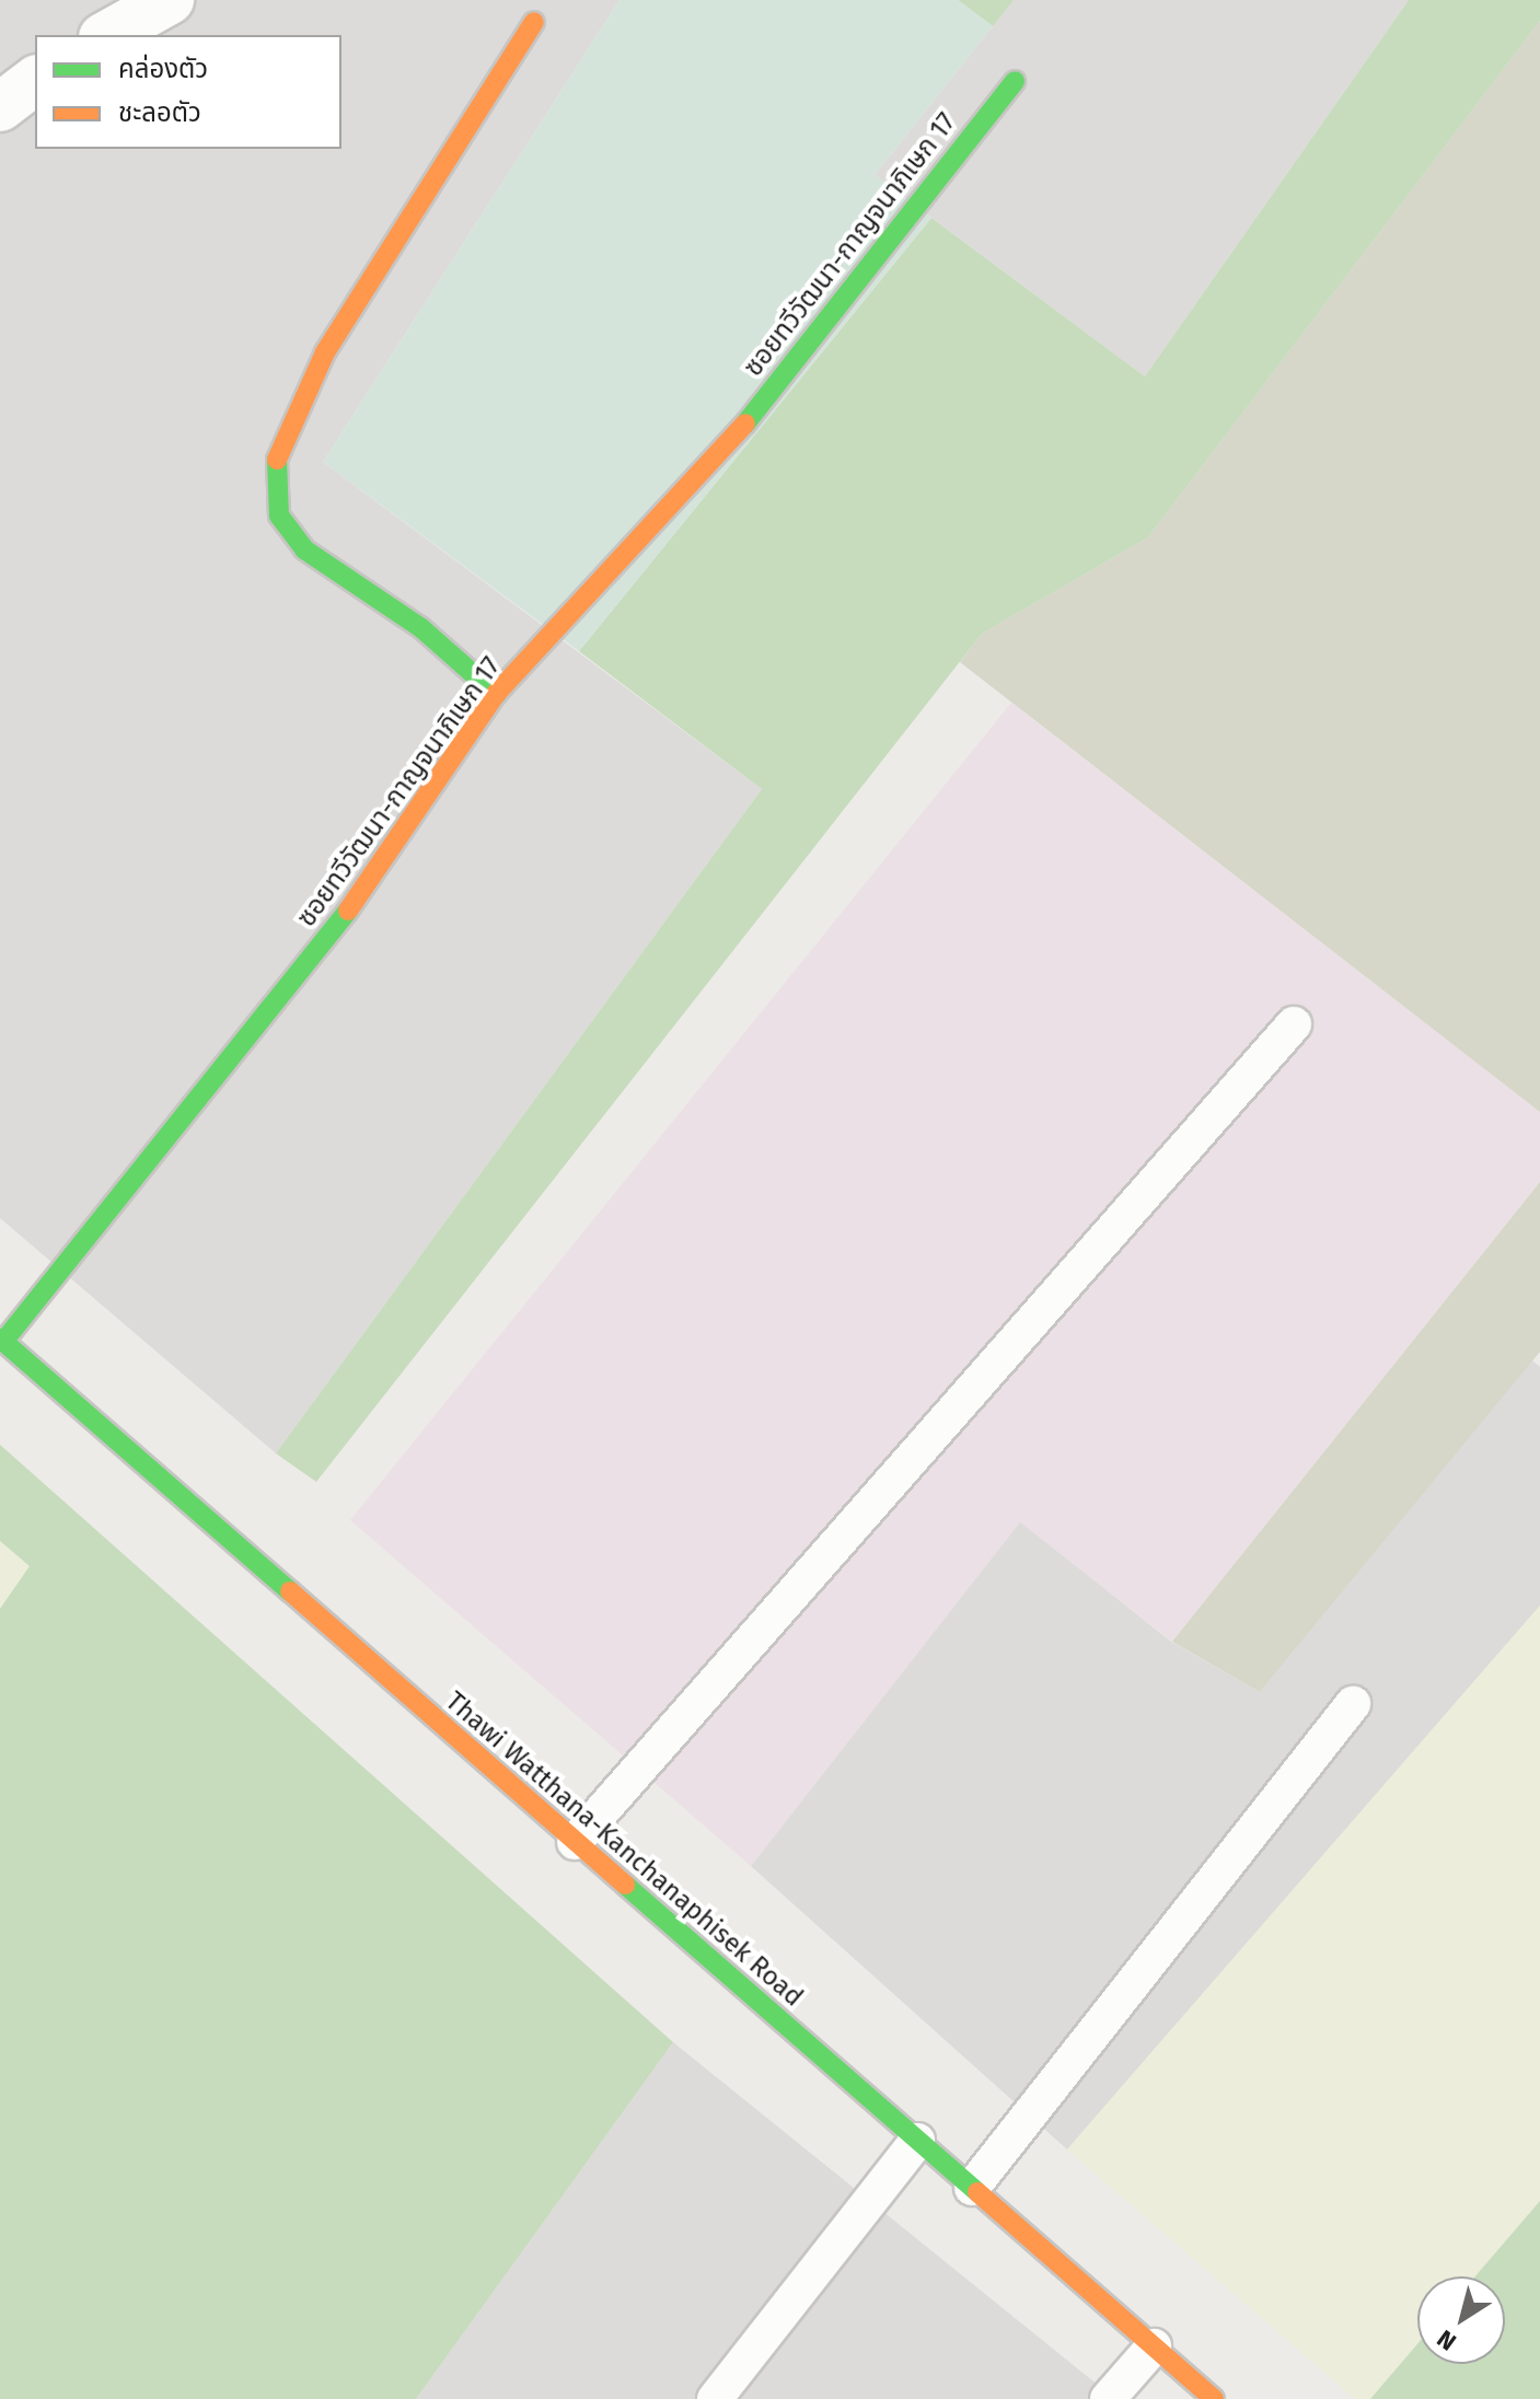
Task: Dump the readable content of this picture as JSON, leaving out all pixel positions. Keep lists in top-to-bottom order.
{
  "streets": {
    "street": ["ซอยทวีวัฒนา-กาญจนาภิเษก 17", "Thawi Watthana-Kanchanaphisek Road"]
  },
  "crossings": [
    ["ซอยทวีวัฒนา-กาญจนาภิเษก 17", "Thawi Watthana-Kanchanaphisek Road"]
  ],
  "legend": ["คล่องตัว", "ชะลอตัว"],
  "north": "bottom left"
}
